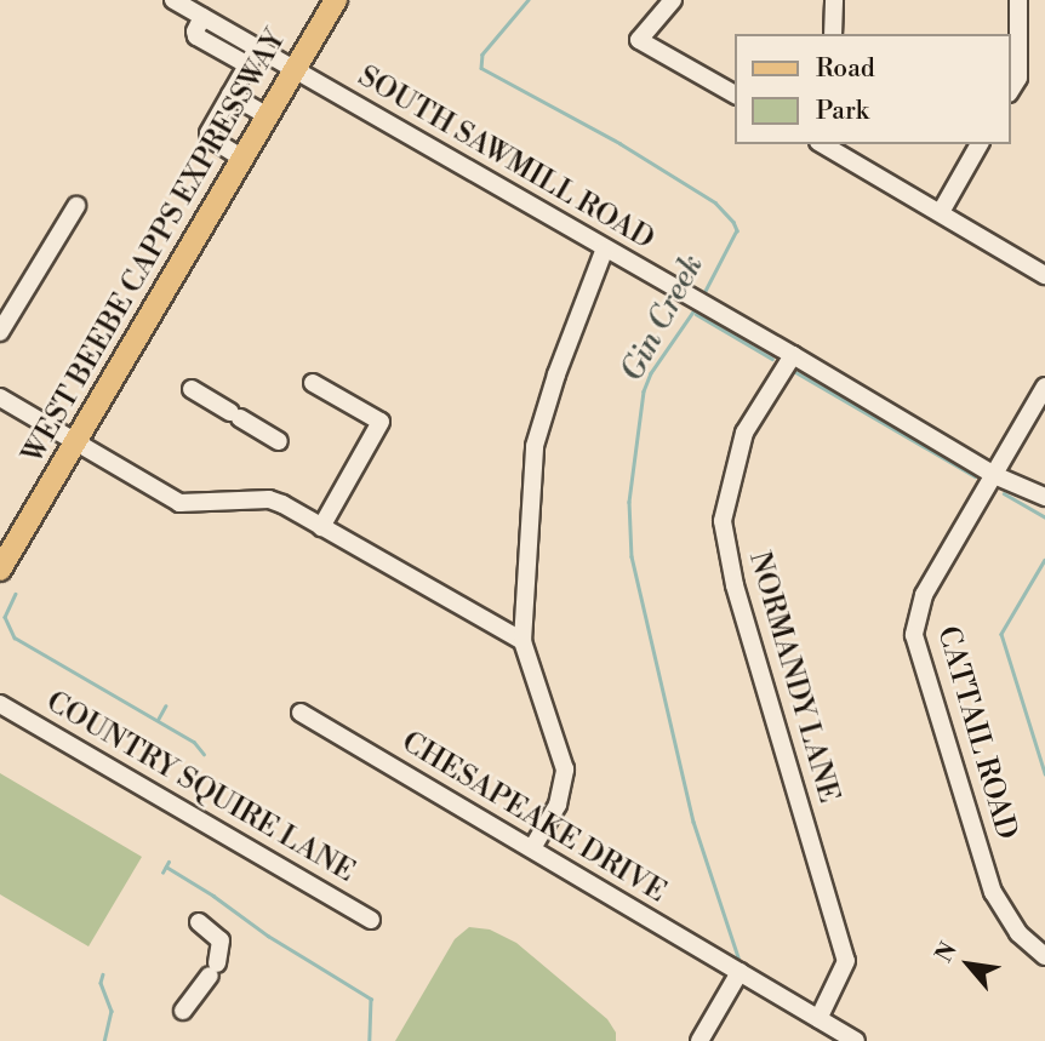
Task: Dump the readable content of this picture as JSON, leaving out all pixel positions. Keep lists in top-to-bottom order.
{
  "streets": {
    "main road": ["WEST BEEBE CAPPS EXPRESSWAY"],
    "street": [
      "SOUTH SAWMILL ROAD",
      "NORMANDY LANE",
      "CATTAIL ROAD",
      "COUNTRY SQUIRE LANE",
      "CHESAPEAKE DRIVE"
    ]
  },
  "crossings": [
    ["SOUTH SAWMILL ROAD", "WEST BEEBE CAPPS EXPRESSWAY"],
    ["SOUTH SAWMILL ROAD", "NORMANDY LANE"],
    ["SOUTH SAWMILL ROAD", "CATTAIL ROAD"],
    ["NORMANDY LANE", "CHESAPEAKE DRIVE"]
  ],
  "water": ["Gin Creek"],
  "legend": ["Road", "Park"],
  "north": "top left"
}
